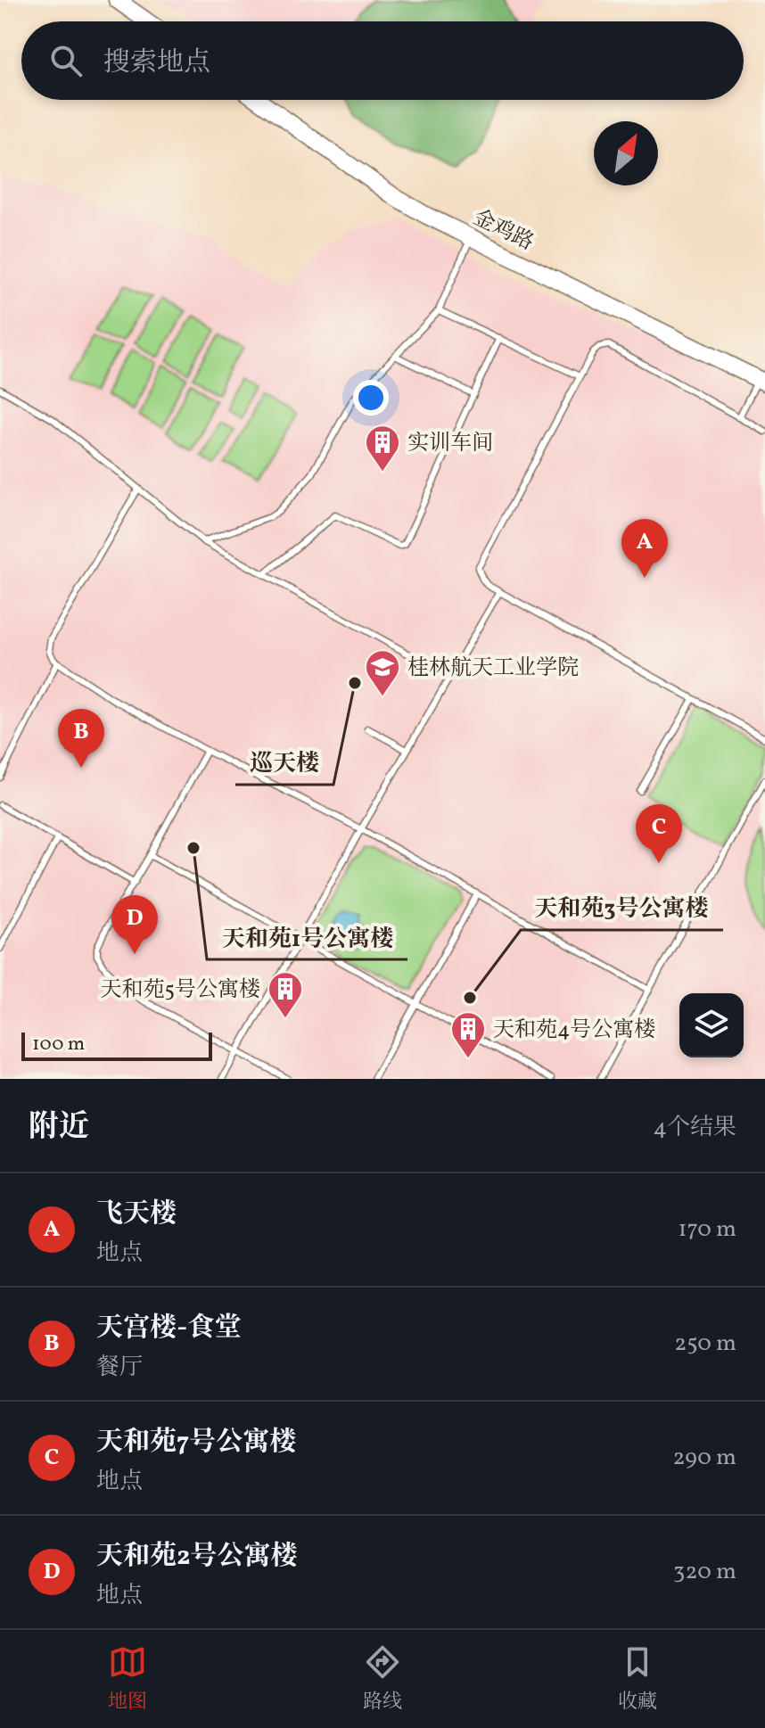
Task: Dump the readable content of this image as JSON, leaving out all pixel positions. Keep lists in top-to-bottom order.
{
  "streets": {
    "main road": ["金鸡路"]
  },
  "places": {
    "building": ["实训车间", "天和苑5号公寓楼", "天和苑4号公寓楼"],
    "other": ["巡天楼", "天和苑1号公寓楼", "天和苑3号公寓楼"],
    "school or university": ["桂林航天工业学院"]
  },
  "scale_bar": "100 m",
  "north": "top right",
  "page": {
    "search": "搜索地点",
    "pins": [
      "A",
      "B",
      "C",
      "D"
    ],
    "scale": "100 m",
    "heading": ["附近", "4个结果"],
    "list": [
      {
        "mark": "A",
        "name": "飞天楼",
        "note": "地点",
        "value": "170 m"
      },
      {
        "mark": "B",
        "name": "天宫楼-食堂",
        "note": "餐厅",
        "value": "250 m"
      },
      {
        "mark": "C",
        "name": "天和苑7号公寓楼",
        "note": "地点",
        "value": "290 m"
      },
      {
        "mark": "D",
        "name": "天和苑2号公寓楼",
        "note": "地点",
        "value": "320 m"
      }
    ],
    "nav": ["地图", "路线", "收藏"]
  }
}
